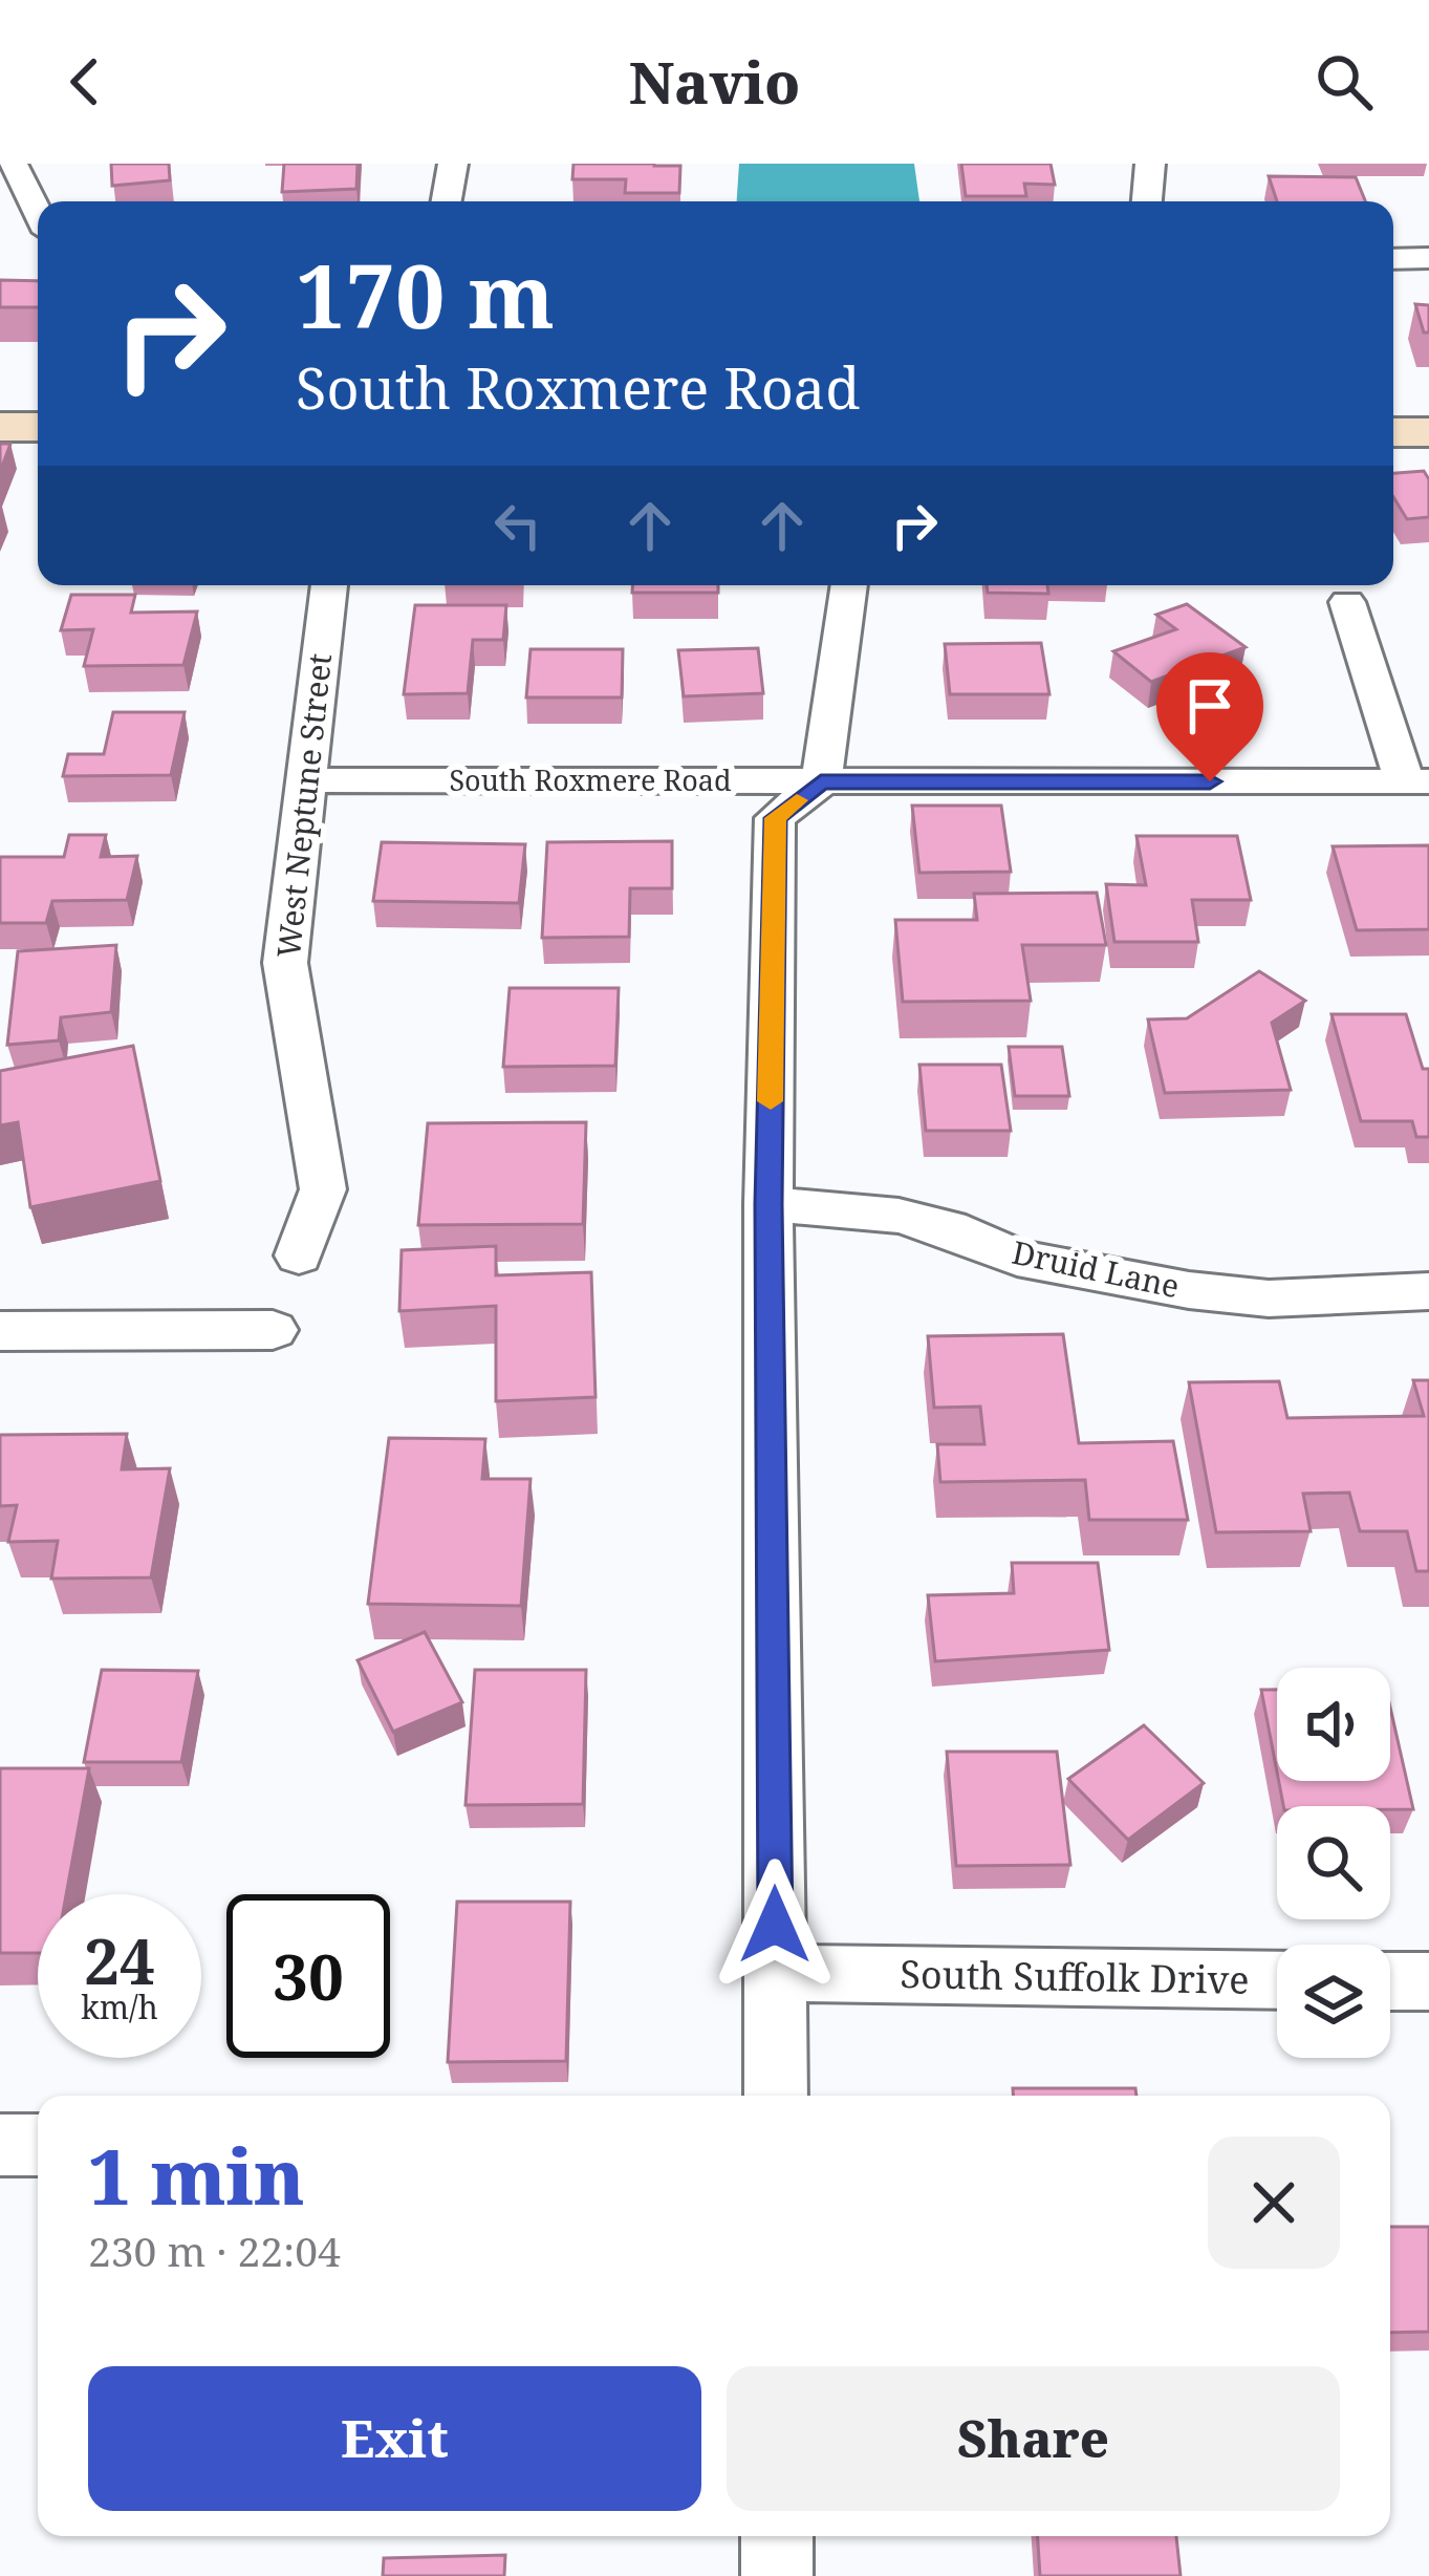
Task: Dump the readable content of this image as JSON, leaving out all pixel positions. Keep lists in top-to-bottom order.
{
  "streets": {
    "street": [
      "South Roxmere Road",
      "West Neptune Street",
      "Druid Lane",
      "South Suffolk Drive"
    ]
  },
  "crossings": [
    ["South Roxmere Road", "West Neptune Street"]
  ],
  "page": {
    "header": "Navio",
    "turn": ["170 m", "South Roxmere Road"],
    "speed": "24 km/h",
    "limit": "30",
    "heading": ["1 min", "230 m · 22:04"],
    "buttons": ["Exit", "Share"]
  }
}
